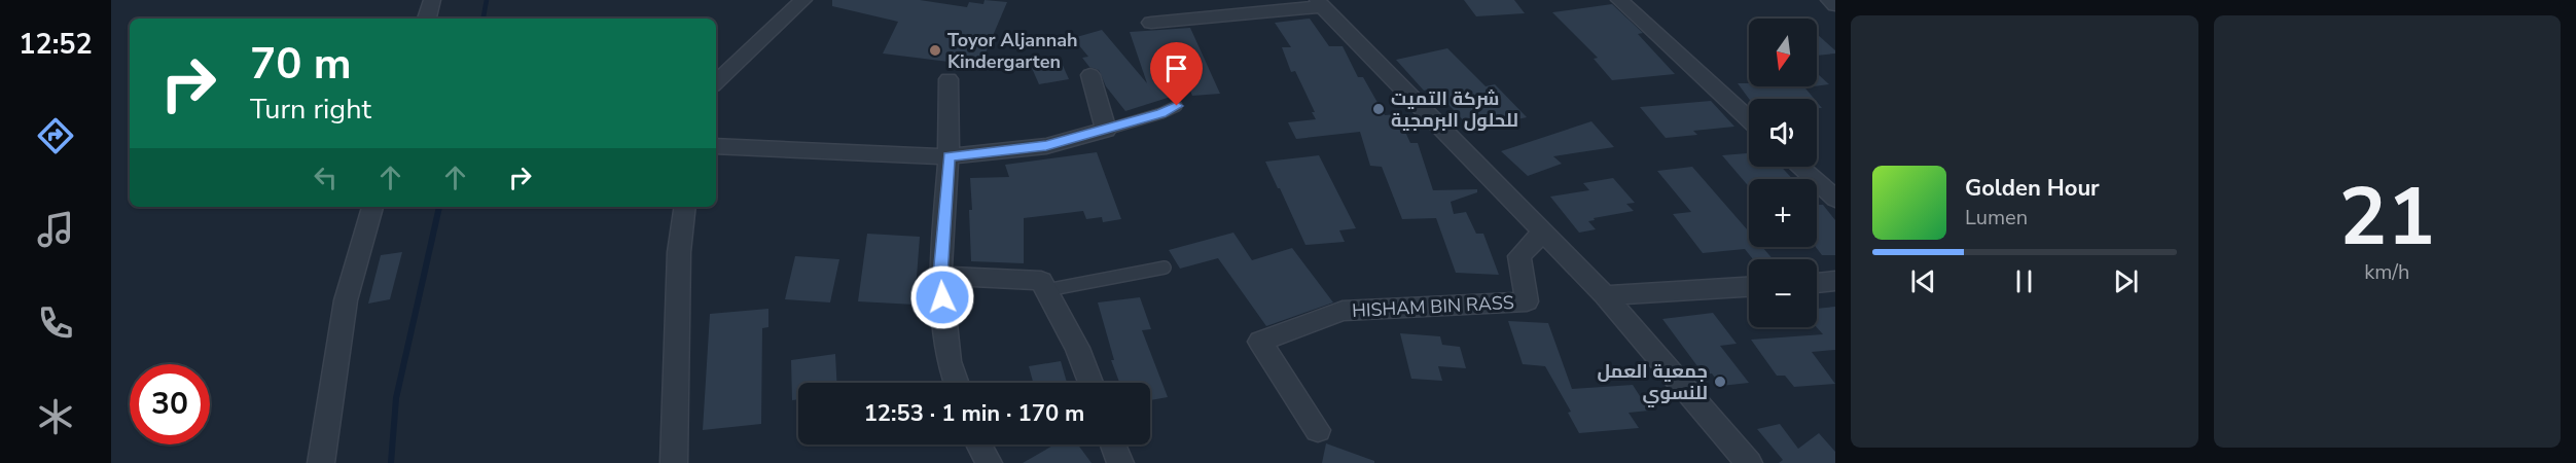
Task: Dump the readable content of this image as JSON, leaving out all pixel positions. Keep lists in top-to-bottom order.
{
  "streets": {
    "street": ["HISHAM BIN RASS"]
  },
  "places": ["Toyor Aljannah Kindergarten", "شركة التميت للحلول البرمجية", "جمعية العمل للنسوي"],
  "north": "bottom",
  "page": {
    "tabs": "12:52",
    "tile": ["21", "km/h"],
    "map_buttons": ["+", "−"],
    "turn": ["70 m", "Turn right"],
    "song": ["Golden Hour", "Lumen"],
    "limit": "30",
    "trip": "12:53 · 1 min · 170 m"
  }
}
